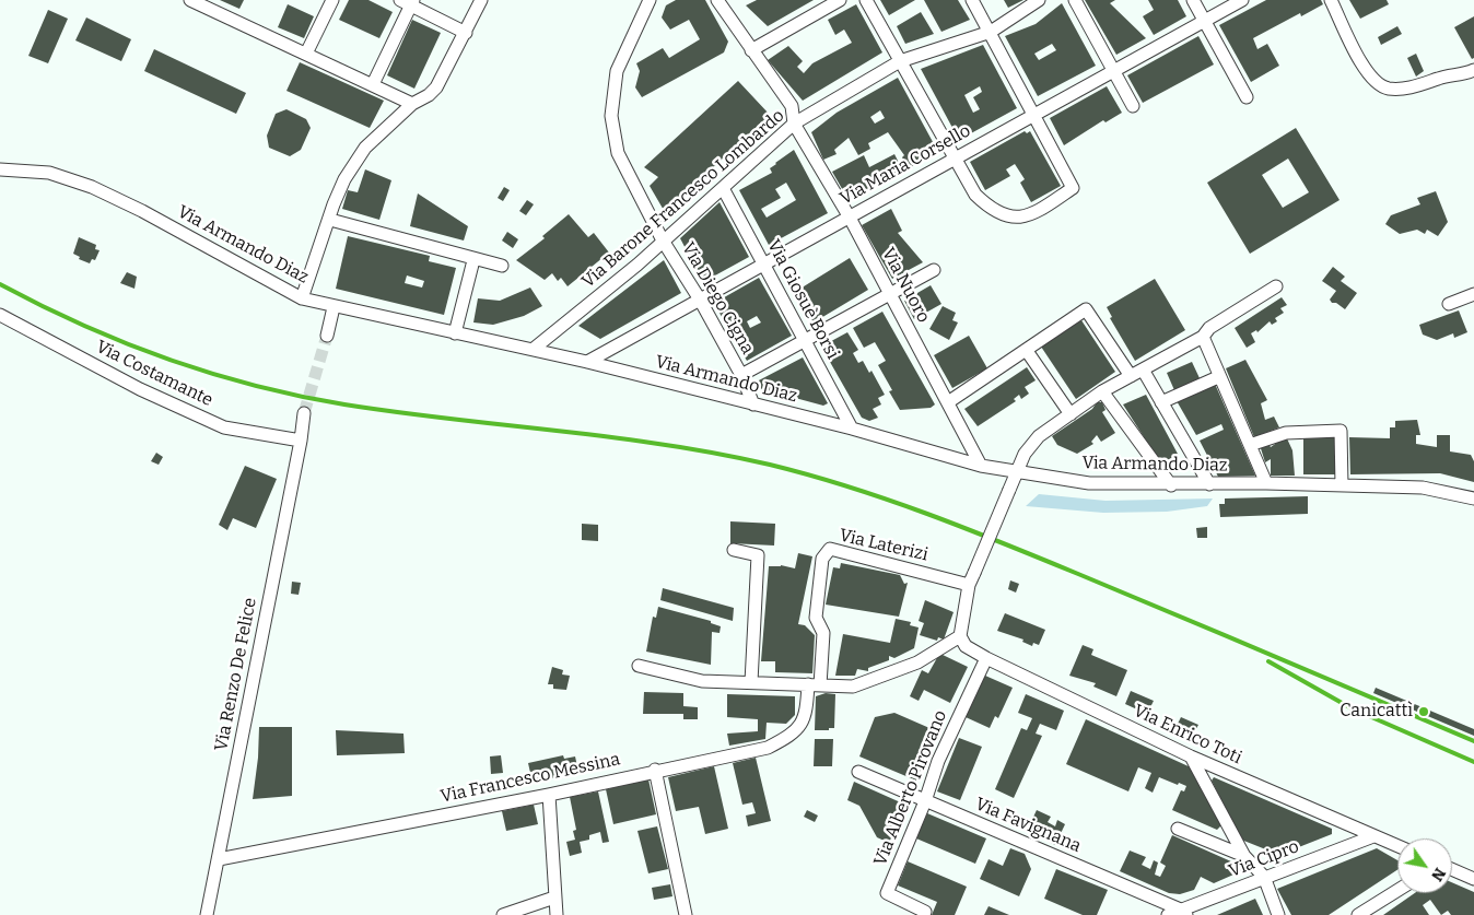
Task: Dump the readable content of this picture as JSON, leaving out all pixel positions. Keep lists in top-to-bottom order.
{
  "streets": {
    "street": [
      "Via Maria Corsello",
      "Via Barone Francesco Lombardo",
      "Via Armando Diaz",
      "Via Nuoro",
      "Via Diego Cigna",
      "Via Giosuè Borsi",
      "Via Costamante",
      "Via Laterizi",
      "Via Renzo De Felice",
      "Via Enrico Toti",
      "Via Francesco Messina",
      "Via Alberto Pirovano",
      "Via Favignana",
      "Via Cipro"
    ]
  },
  "crossings": [
    ["Via Maria Corsello", "Via Armando Diaz"],
    ["Via Maria Corsello", "Via Nuoro"],
    ["Via Maria Corsello", "Via Diego Cigna"],
    ["Via Maria Corsello", "Via Giosuè Borsi"],
    ["Via Barone Francesco Lombardo", "Via Armando Diaz"],
    ["Via Barone Francesco Lombardo", "Via Nuoro"],
    ["Via Barone Francesco Lombardo", "Via Diego Cigna"],
    ["Via Barone Francesco Lombardo", "Via Giosuè Borsi"],
    ["Via Armando Diaz", "Via Nuoro"],
    ["Via Armando Diaz", "Via Diego Cigna"],
    ["Via Armando Diaz", "Via Giosuè Borsi"],
    ["Via Costamante", "Via Renzo De Felice"],
    ["Via Laterizi", "Via Francesco Messina"],
    ["Via Renzo De Felice", "Via Francesco Messina"],
    ["Via Enrico Toti", "Via Alberto Pirovano"],
    ["Via Enrico Toti", "Via Cipro"],
    ["Via Alberto Pirovano", "Via Favignana"],
    ["Via Favignana", "Via Cipro"]
  ],
  "places": ["Canicattì"],
  "north": "bottom right"
}
